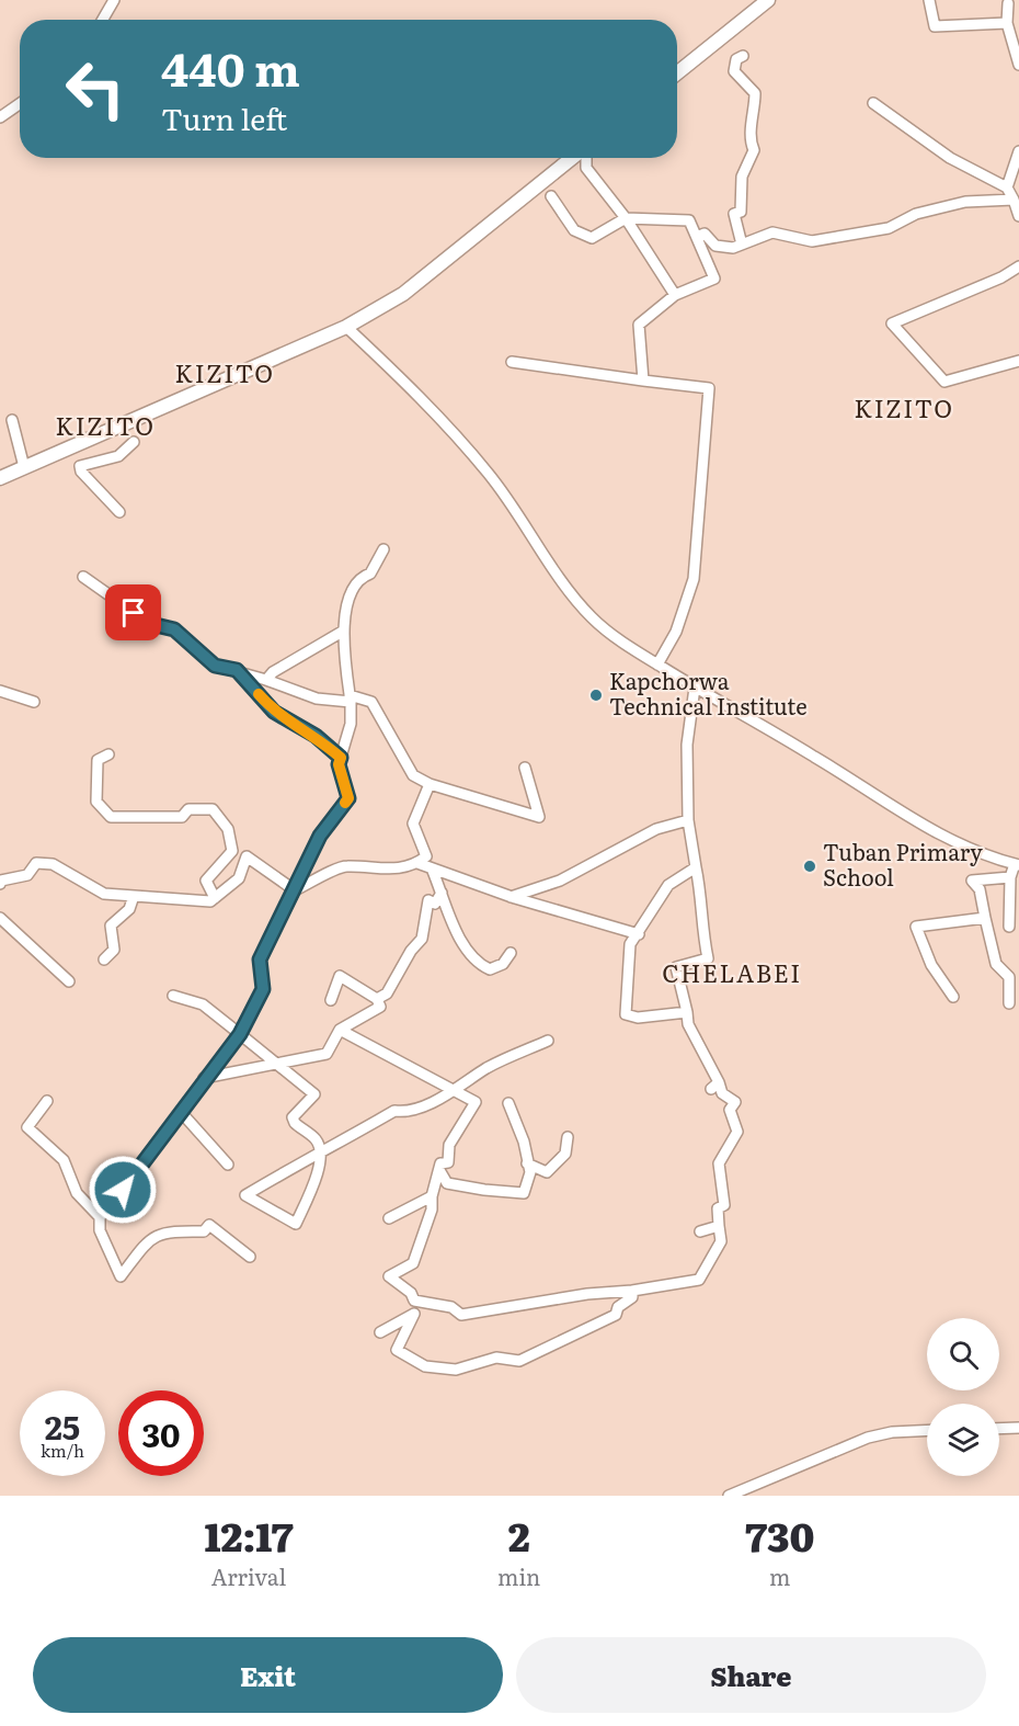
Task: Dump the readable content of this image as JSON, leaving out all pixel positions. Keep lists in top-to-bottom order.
{
  "districts": [
    "KIZITO",
    "KIZITO",
    "KIZITO",
    "CHELABEI"
  ],
  "places": ["Kapchorwa Technical Institute", "Tuban Primary School"],
  "page": {
    "turn": ["440 m", "Turn left"],
    "speed": "25 km/h",
    "limit": "30",
    "eta": [
      "12:17",
      "Arrival",
      "2",
      "min",
      "730",
      "m"
    ],
    "buttons": ["Exit", "Share"]
  }
}
